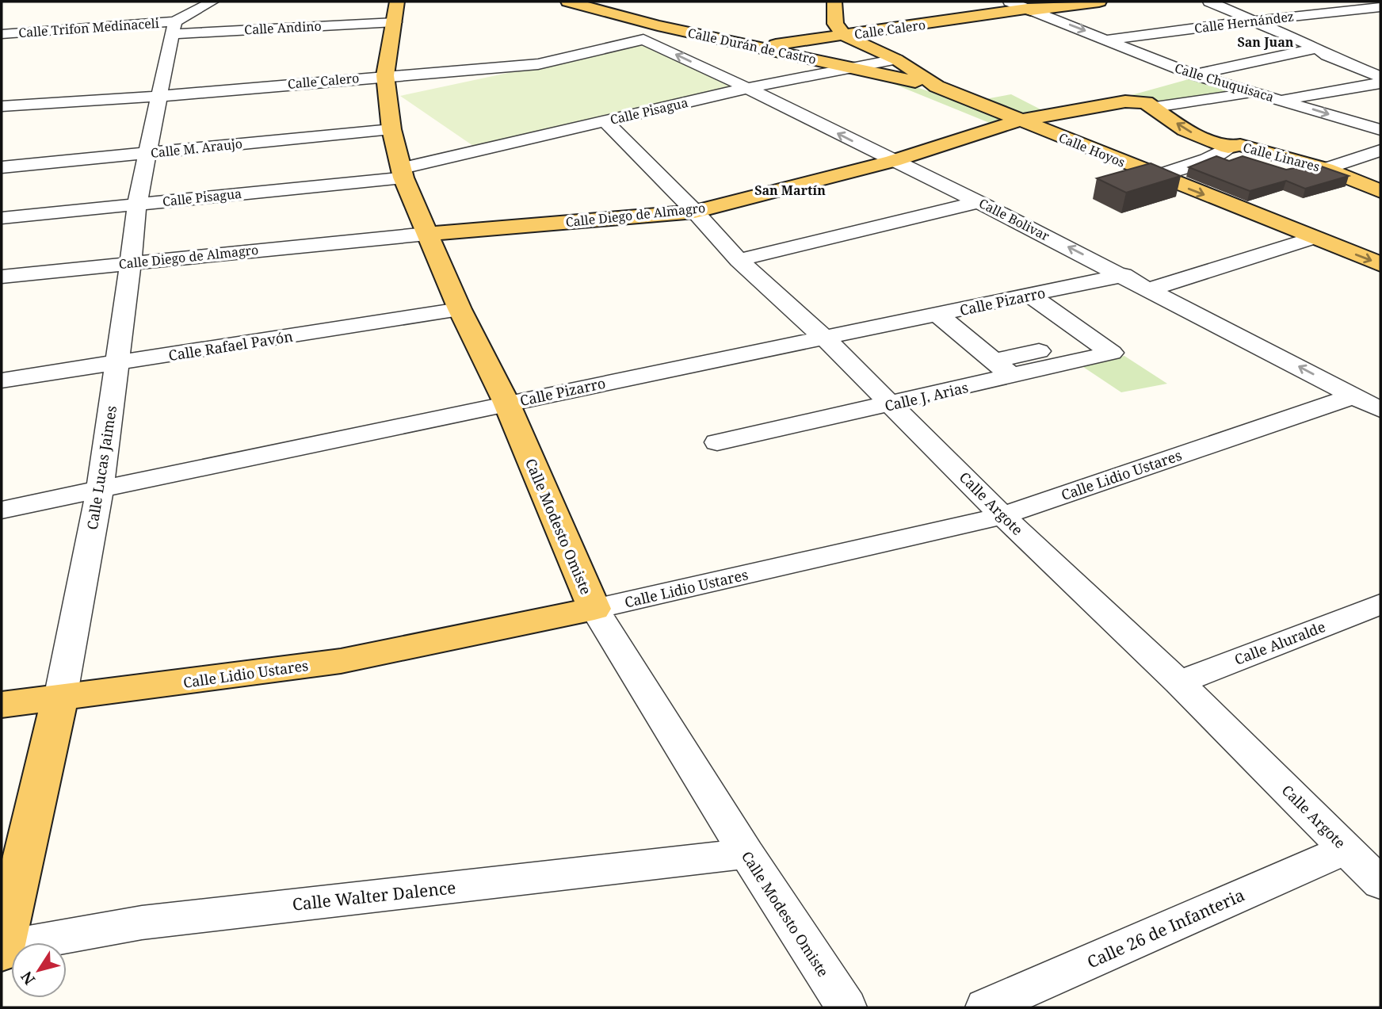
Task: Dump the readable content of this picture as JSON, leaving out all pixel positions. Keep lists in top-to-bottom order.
{
  "streets": {
    "main road": [
      "Calle Calero",
      "Calle Durán de Castro",
      "Calle Hoyos",
      "Calle Linares",
      "Calle Diego de Almagro",
      "Calle Lucas Jaimes",
      "Calle Lidio Ustares",
      "Calle Modesto Omiste"
    ],
    "street": [
      "Calle Hernández",
      "Calle Trifon Medinaceli",
      "Calle Andino",
      "Calle Chuquisaca",
      "Calle Pisagua",
      "Calle M. Araujo",
      "Calle Bolivar",
      "Calle Pizarro",
      "Calle Rafael Pavón",
      "Calle J. Arias",
      "Calle Argote",
      "Calle Aluralde",
      "Calle Walter Dalence",
      "Calle 26 de Infanteria"
    ]
  },
  "crossings": [
    ["Calle Hernández", "Calle Chuquisaca"],
    ["Calle Trifon Medinaceli", "Calle Andino"],
    ["Calle Trifon Medinaceli", "Calle Lucas Jaimes"],
    ["Calle Andino", "Calle Lucas Jaimes"],
    ["Calle Andino", "Calle Modesto Omiste"],
    ["Calle Calero", "Calle Durán de Castro"],
    ["Calle Calero", "Calle Chuquisaca"],
    ["Calle Calero", "Calle Hoyos"],
    ["Calle Calero", "Calle Bolivar"],
    ["Calle Calero", "Calle Lucas Jaimes"],
    ["Calle Calero", "Calle Modesto Omiste"],
    ["Calle Durán de Castro", "Calle Pisagua"],
    ["Calle Durán de Castro", "Calle Hoyos"],
    ["Calle Chuquisaca", "Calle Diego de Almagro"],
    ["Calle Pisagua", "Calle Hoyos"],
    ["Calle Pisagua", "Calle Bolivar"],
    ["Calle Pisagua", "Calle Lucas Jaimes"],
    ["Calle Pisagua", "Calle Argote"],
    ["Calle Pisagua", "Calle Modesto Omiste"],
    ["Calle M. Araujo", "Calle Lucas Jaimes"],
    ["Calle M. Araujo", "Calle Modesto Omiste"],
    ["Calle Hoyos", "Calle Diego de Almagro"],
    ["Calle Linares", "Calle Diego de Almagro"],
    ["Calle Diego de Almagro", "Calle Bolivar"],
    ["Calle Diego de Almagro", "Calle Lucas Jaimes"],
    ["Calle Diego de Almagro", "Calle Argote"],
    ["Calle Diego de Almagro", "Calle Modesto Omiste"],
    ["Calle Bolivar", "Calle Pizarro"],
    ["Calle Bolivar", "Calle Lidio Ustares"],
    ["Calle Pizarro", "Calle J. Arias"],
    ["Calle Pizarro", "Calle Lucas Jaimes"],
    ["Calle Pizarro", "Calle Argote"],
    ["Calle Pizarro", "Calle Modesto Omiste"],
    ["Calle Rafael Pavón", "Calle Lucas Jaimes"],
    ["Calle Rafael Pavón", "Calle Modesto Omiste"],
    ["Calle J. Arias", "Calle Argote"],
    ["Calle Lucas Jaimes", "Calle Lidio Ustares"],
    ["Calle Lucas Jaimes", "Calle Walter Dalence"],
    ["Calle Lidio Ustares", "Calle Argote"],
    ["Calle Lidio Ustares", "Calle Modesto Omiste"],
    ["Calle Argote", "Calle Aluralde"],
    ["Calle Argote", "Calle 26 de Infanteria"],
    ["Calle Modesto Omiste", "Calle Walter Dalence"]
  ],
  "one_way": ["Calle Hoyos", "Calle Bolivar"],
  "districts": ["San Juan", "San Martín"],
  "north": "bottom left"
}
